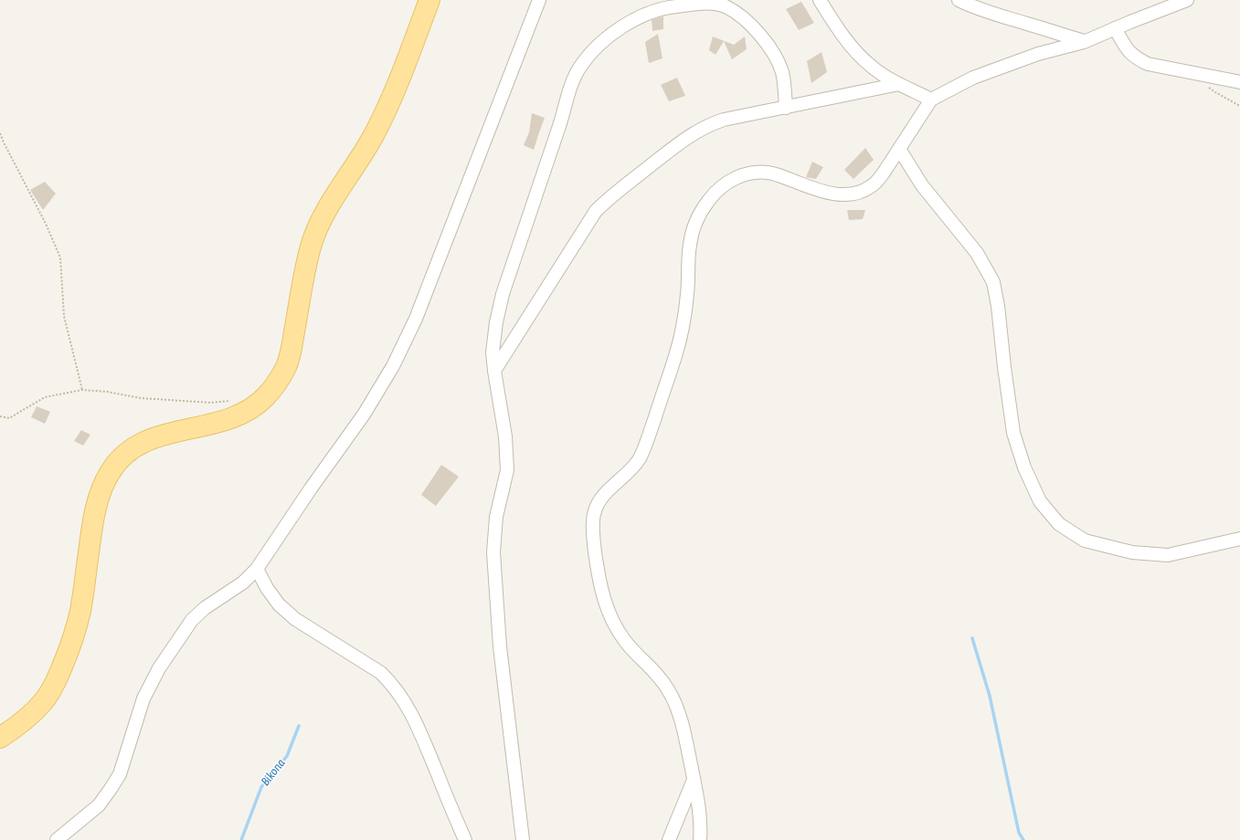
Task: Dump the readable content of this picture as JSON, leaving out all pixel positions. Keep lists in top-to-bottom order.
{
  "water": ["Bikona"]
}
